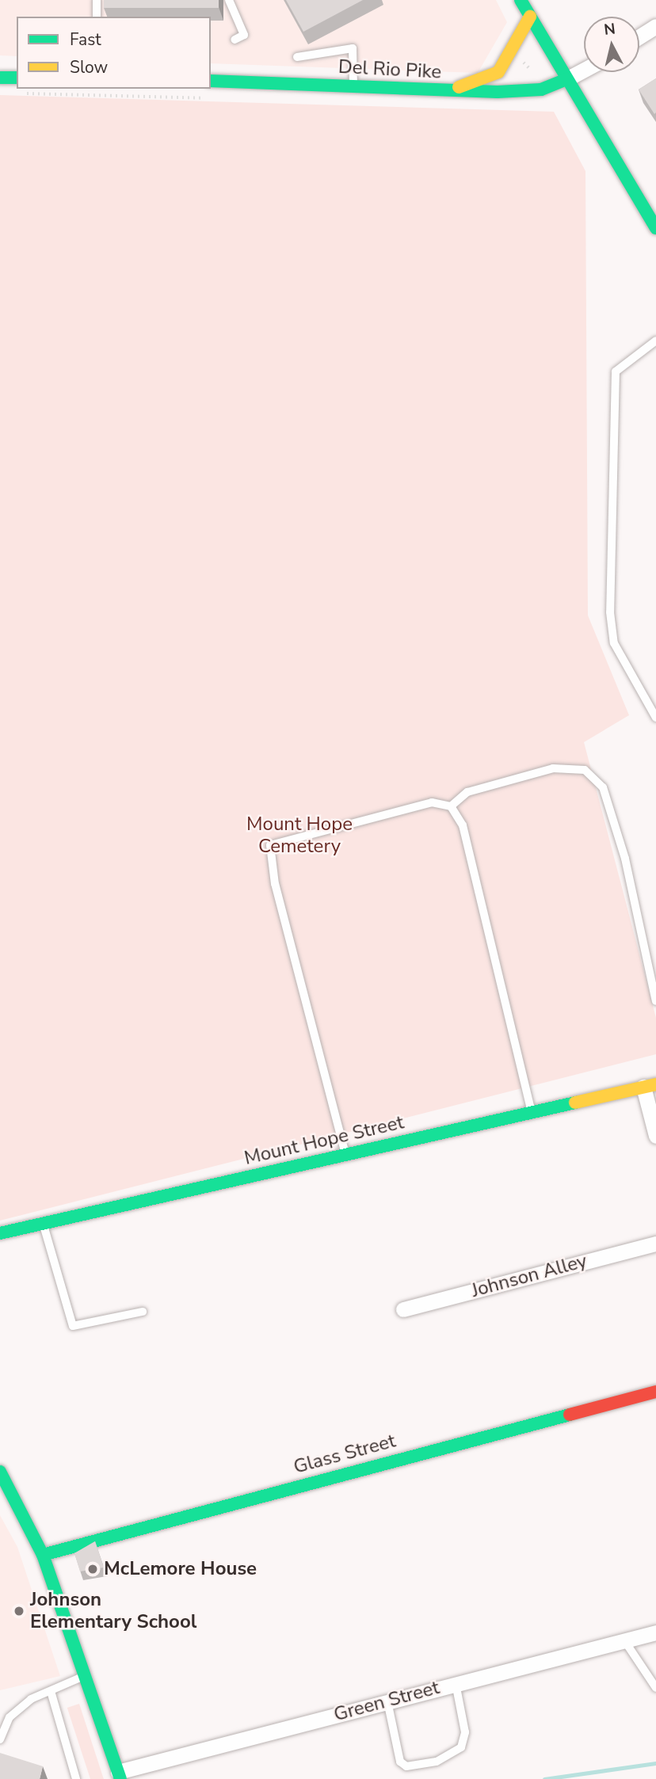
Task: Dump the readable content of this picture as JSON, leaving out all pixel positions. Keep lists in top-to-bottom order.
{
  "streets": {
    "street": [
      "Del Rio Pike",
      "Mount Hope Street",
      "Johnson Alley",
      "Glass Street",
      "Green Street"
    ]
  },
  "parks": ["Mount Hope Cemetery"],
  "places": ["McLemore House", "Johnson Elementary School"],
  "legend": ["Fast", "Slow"],
  "north": "top"
}
